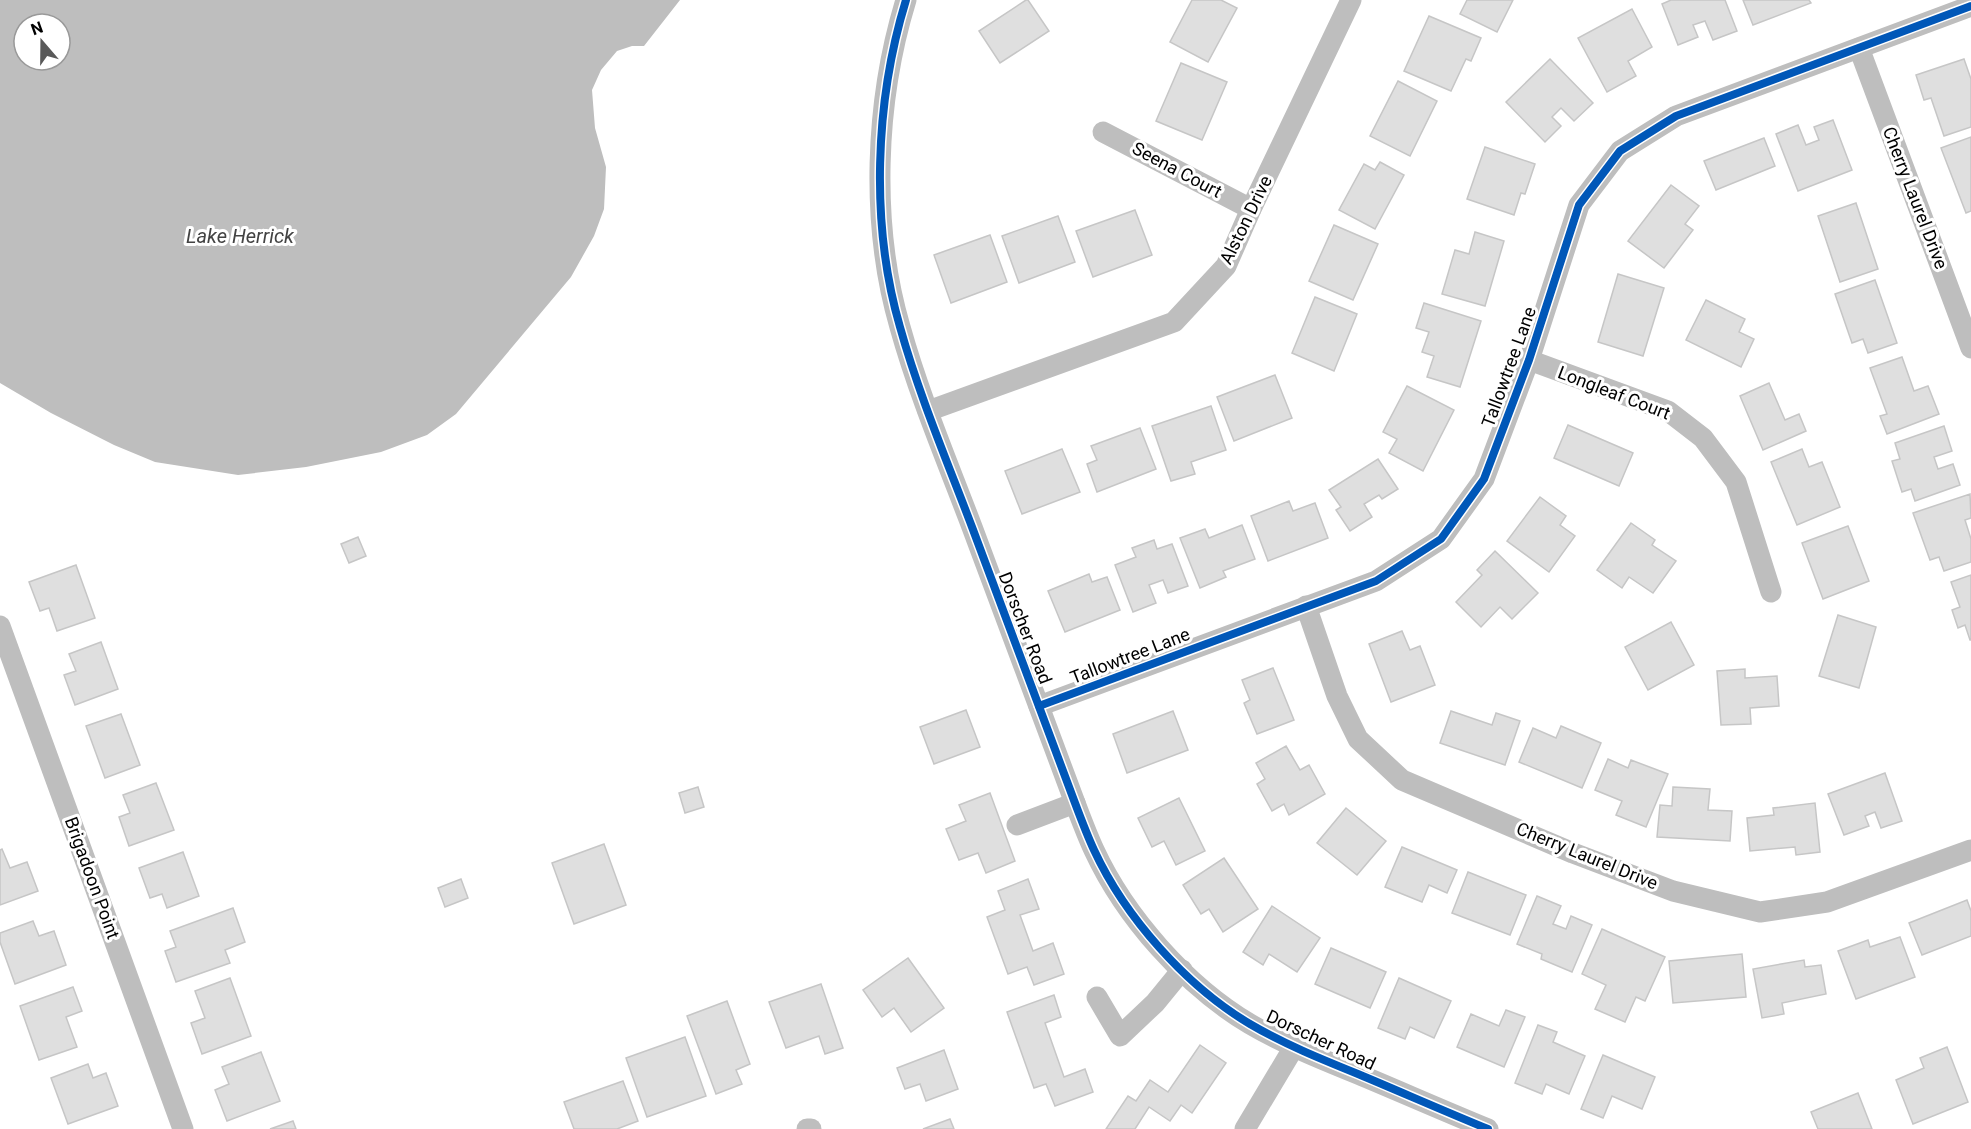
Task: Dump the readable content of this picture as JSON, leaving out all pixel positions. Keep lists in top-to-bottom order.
{
  "streets": {
    "street": [
      "Seena Court",
      "Cherry Laurel Drive",
      "Alston Drive",
      "Tallowtree Lane",
      "Longleaf Court",
      "Dorscher Road",
      "Brigadoon Point"
    ]
  },
  "crossings": [
    ["Seena Court", "Alston Drive"],
    ["Cherry Laurel Drive", "Tallowtree Lane"],
    ["Alston Drive", "Dorscher Road"],
    ["Tallowtree Lane", "Longleaf Court"],
    ["Tallowtree Lane", "Dorscher Road"]
  ],
  "water": ["Lake Herrick"],
  "north": "top"
}
